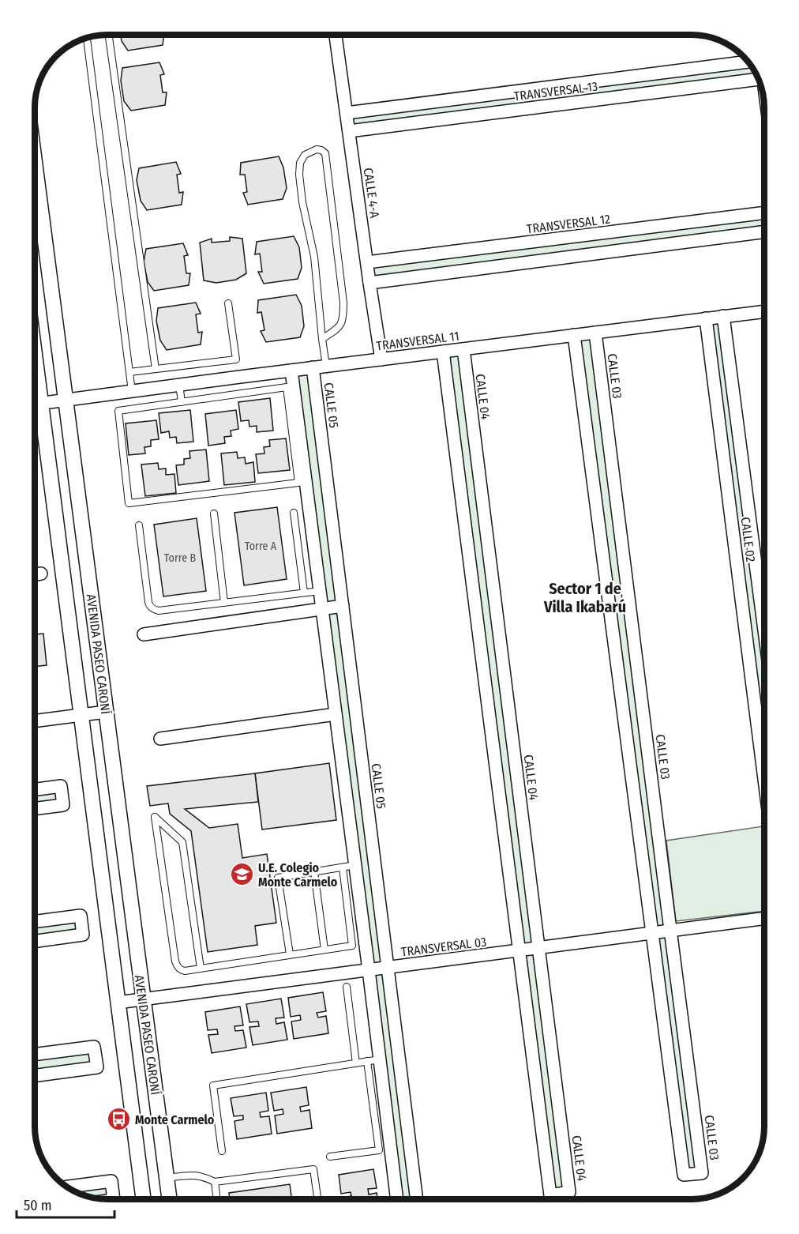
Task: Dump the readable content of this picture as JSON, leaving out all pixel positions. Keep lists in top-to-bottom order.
{
  "streets": {
    "street": [
      "TRANSVERSAL 13",
      "CALLE 4-A",
      "TRANSVERSAL 12",
      "TRANSVERSAL 11",
      "CALLE 03",
      "CALLE 04",
      "CALLE 05",
      "CALLE 02",
      "AVENIDA PASEO CARONÍ",
      "TRANSVERSAL 03"
    ]
  },
  "crossings": [
    ["TRANSVERSAL 13", "CALLE 4-A"],
    ["CALLE 4-A", "TRANSVERSAL 12"],
    ["CALLE 4-A", "TRANSVERSAL 11"],
    ["TRANSVERSAL 11", "CALLE 03"],
    ["TRANSVERSAL 11", "CALLE 04"],
    ["TRANSVERSAL 11", "CALLE 05"],
    ["TRANSVERSAL 11", "CALLE 02"],
    ["TRANSVERSAL 11", "AVENIDA PASEO CARONÍ"],
    ["CALLE 03", "TRANSVERSAL 03"],
    ["CALLE 04", "TRANSVERSAL 03"],
    ["CALLE 05", "TRANSVERSAL 03"],
    ["AVENIDA PASEO CARONÍ", "TRANSVERSAL 03"]
  ],
  "districts": ["Sector 1 de Villa Ikabarú"],
  "places": {
    "school or university": ["U.E. Colegio Monte Carmelo"],
    "bus stop": ["Monte Carmelo"]
  },
  "house_numbers": ["Torre A", "Torre B"],
  "scale_bar": "50 m"
}
